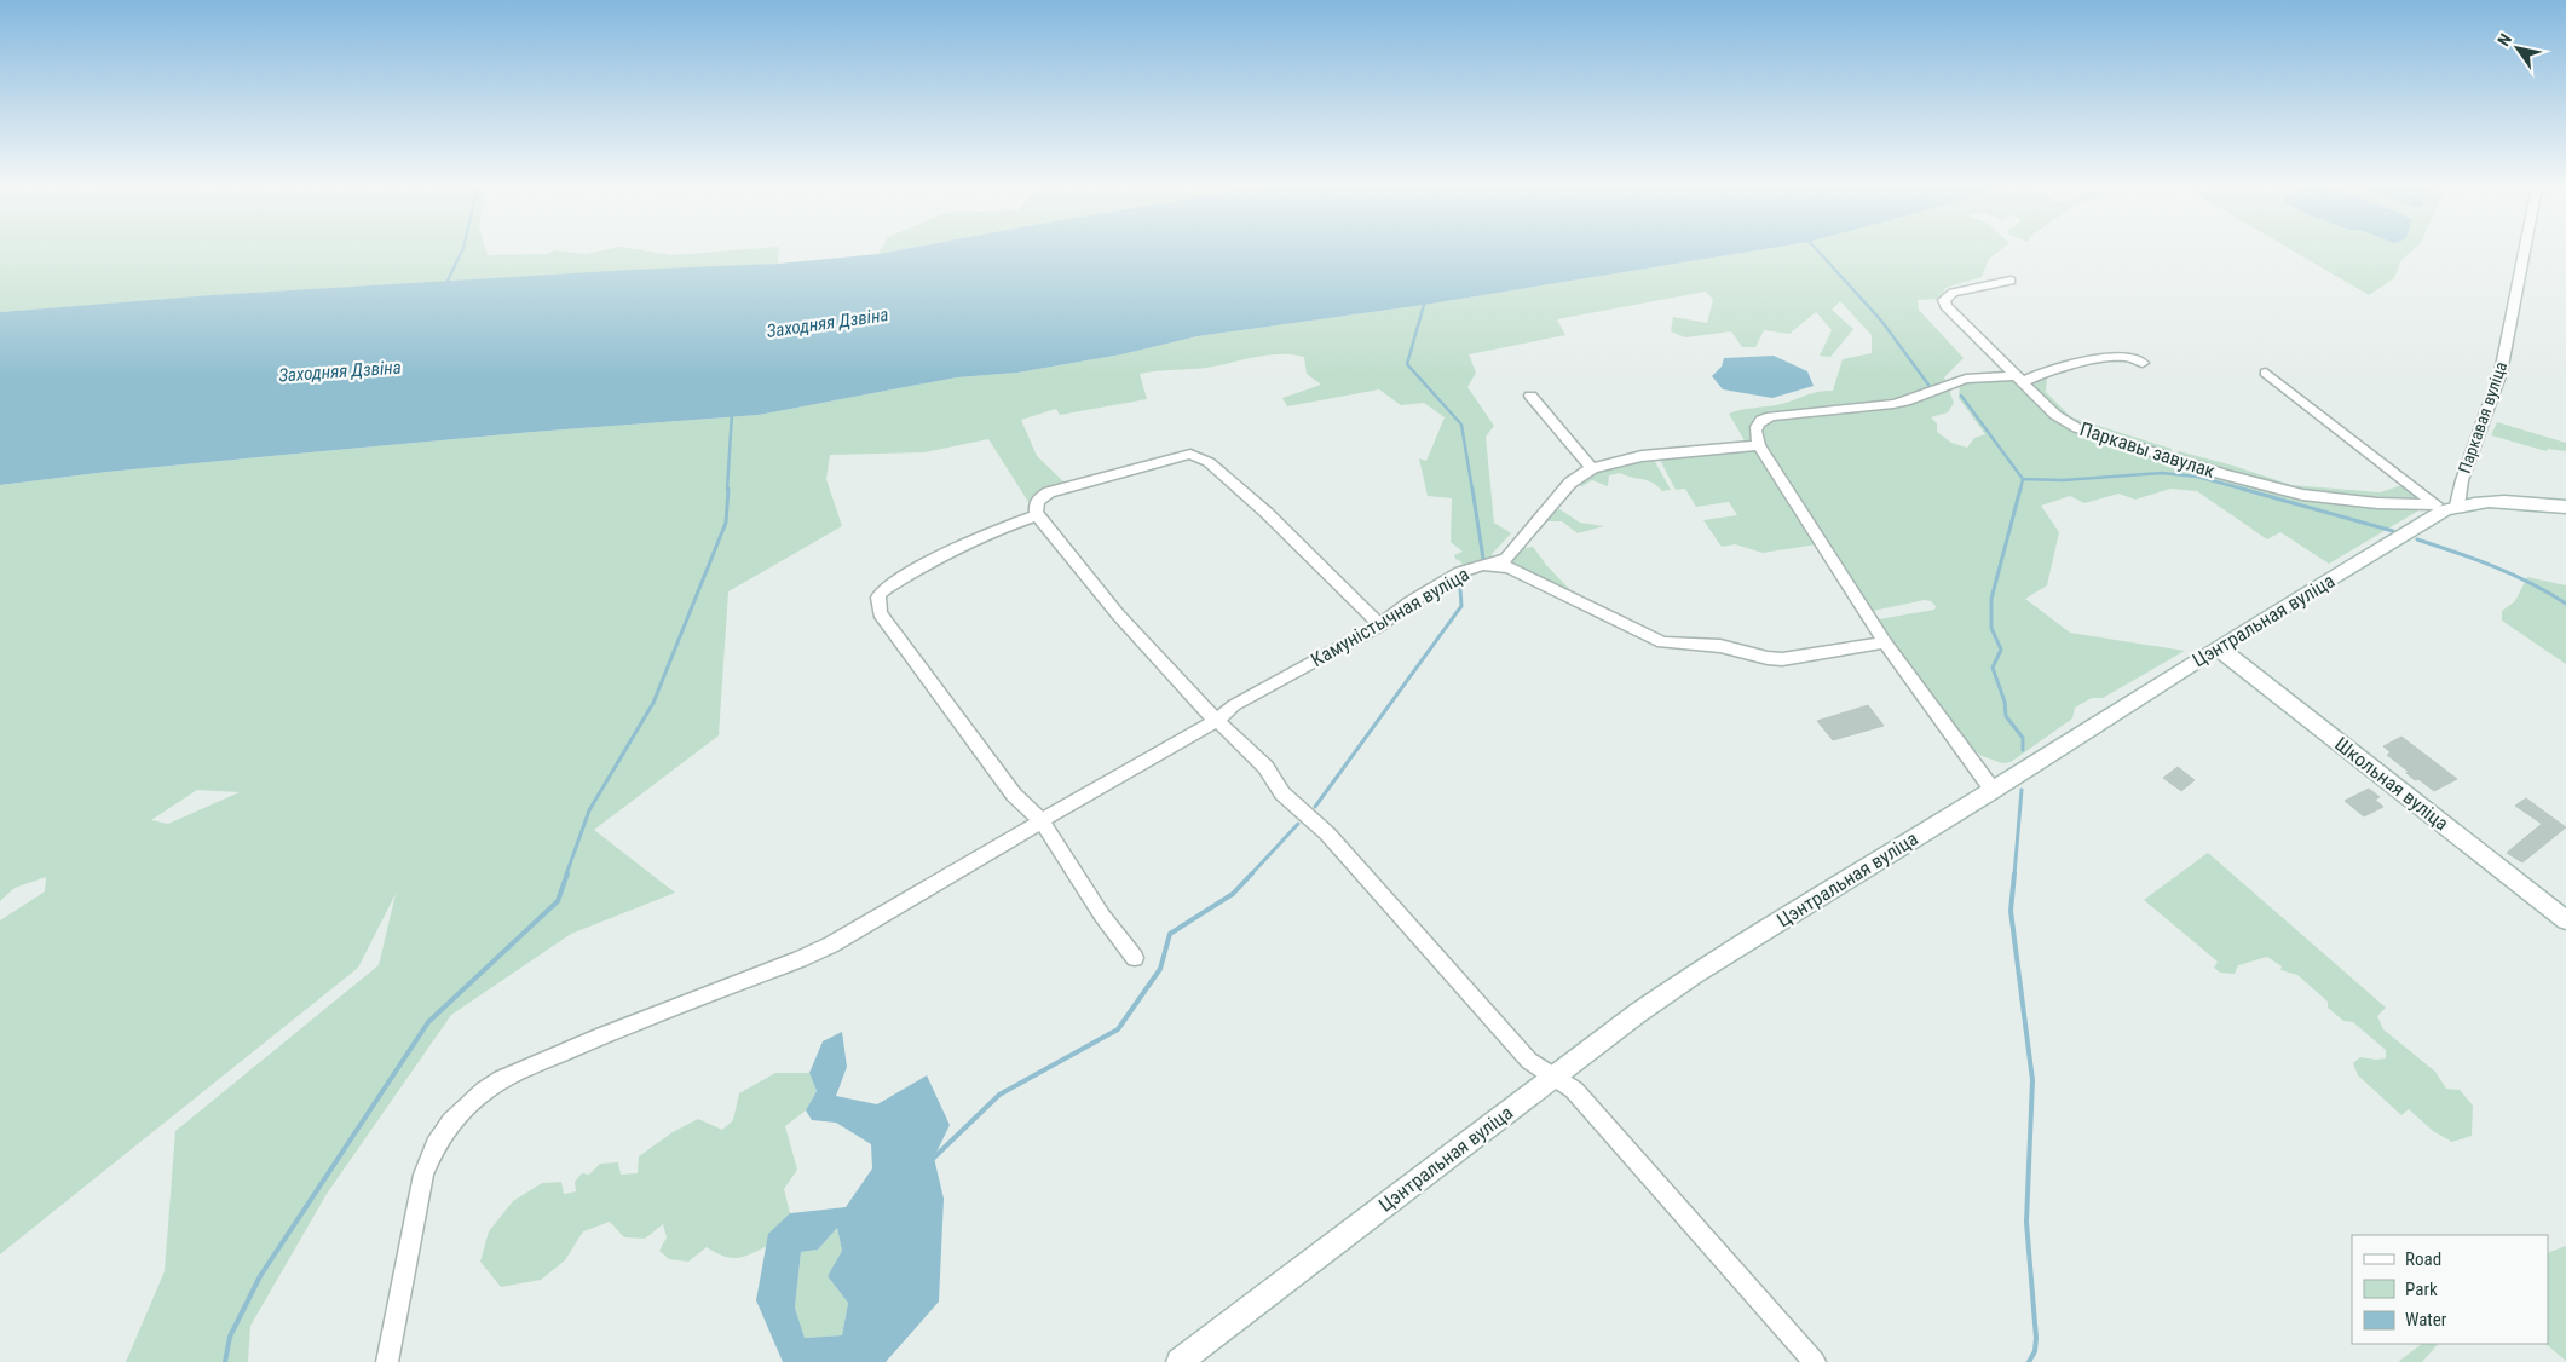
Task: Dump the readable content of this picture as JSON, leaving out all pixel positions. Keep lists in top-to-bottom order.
{
  "streets": {
    "main road": ["Цэнтральная вуліца", "Школьная вуліца"],
    "street": ["Паркавая вуліца", "Паркавы завулак", "Камуністычная вуліца"]
  },
  "crossings": [
    ["Паркавая вуліца", "Паркавы завулак"],
    ["Паркавая вуліца", "Цэнтральная вуліца"],
    ["Паркавы завулак", "Цэнтральная вуліца"],
    ["Цэнтральная вуліца", "Школьная вуліца"]
  ],
  "water": ["Заходняя Дзвіна"],
  "legend": ["Road", "Park", "Water"],
  "north": "top left"
}
